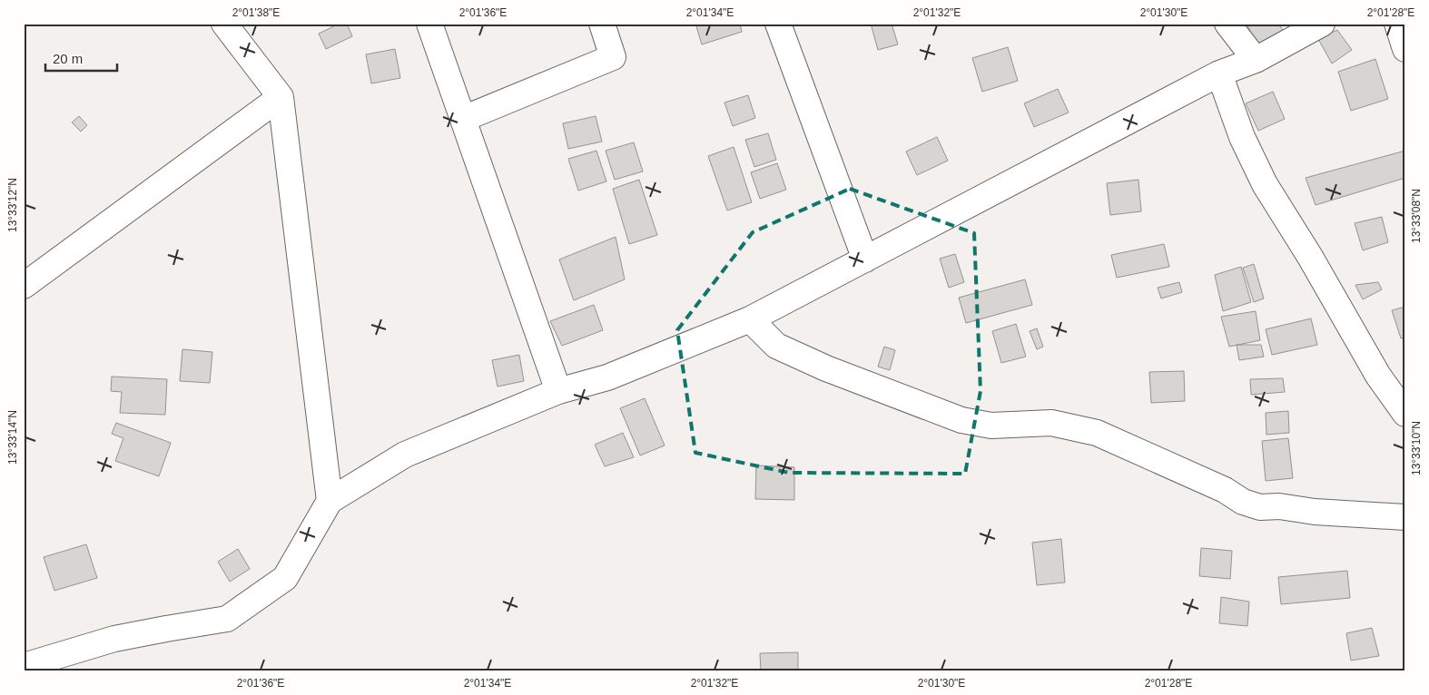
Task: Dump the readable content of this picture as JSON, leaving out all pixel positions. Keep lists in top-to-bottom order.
{
  "scale_bar": "20 m",
  "coordinates": [
    "2°01'38\"E",
    "2°01'36\"E",
    "2°01'34\"E",
    "2°01'32\"E",
    "2°01'30\"E",
    "2°01'28\"E",
    "13°33'12\"N",
    "13°33'08\"N",
    "13°33'14\"N",
    "13°33'10\"N"
  ]
}
